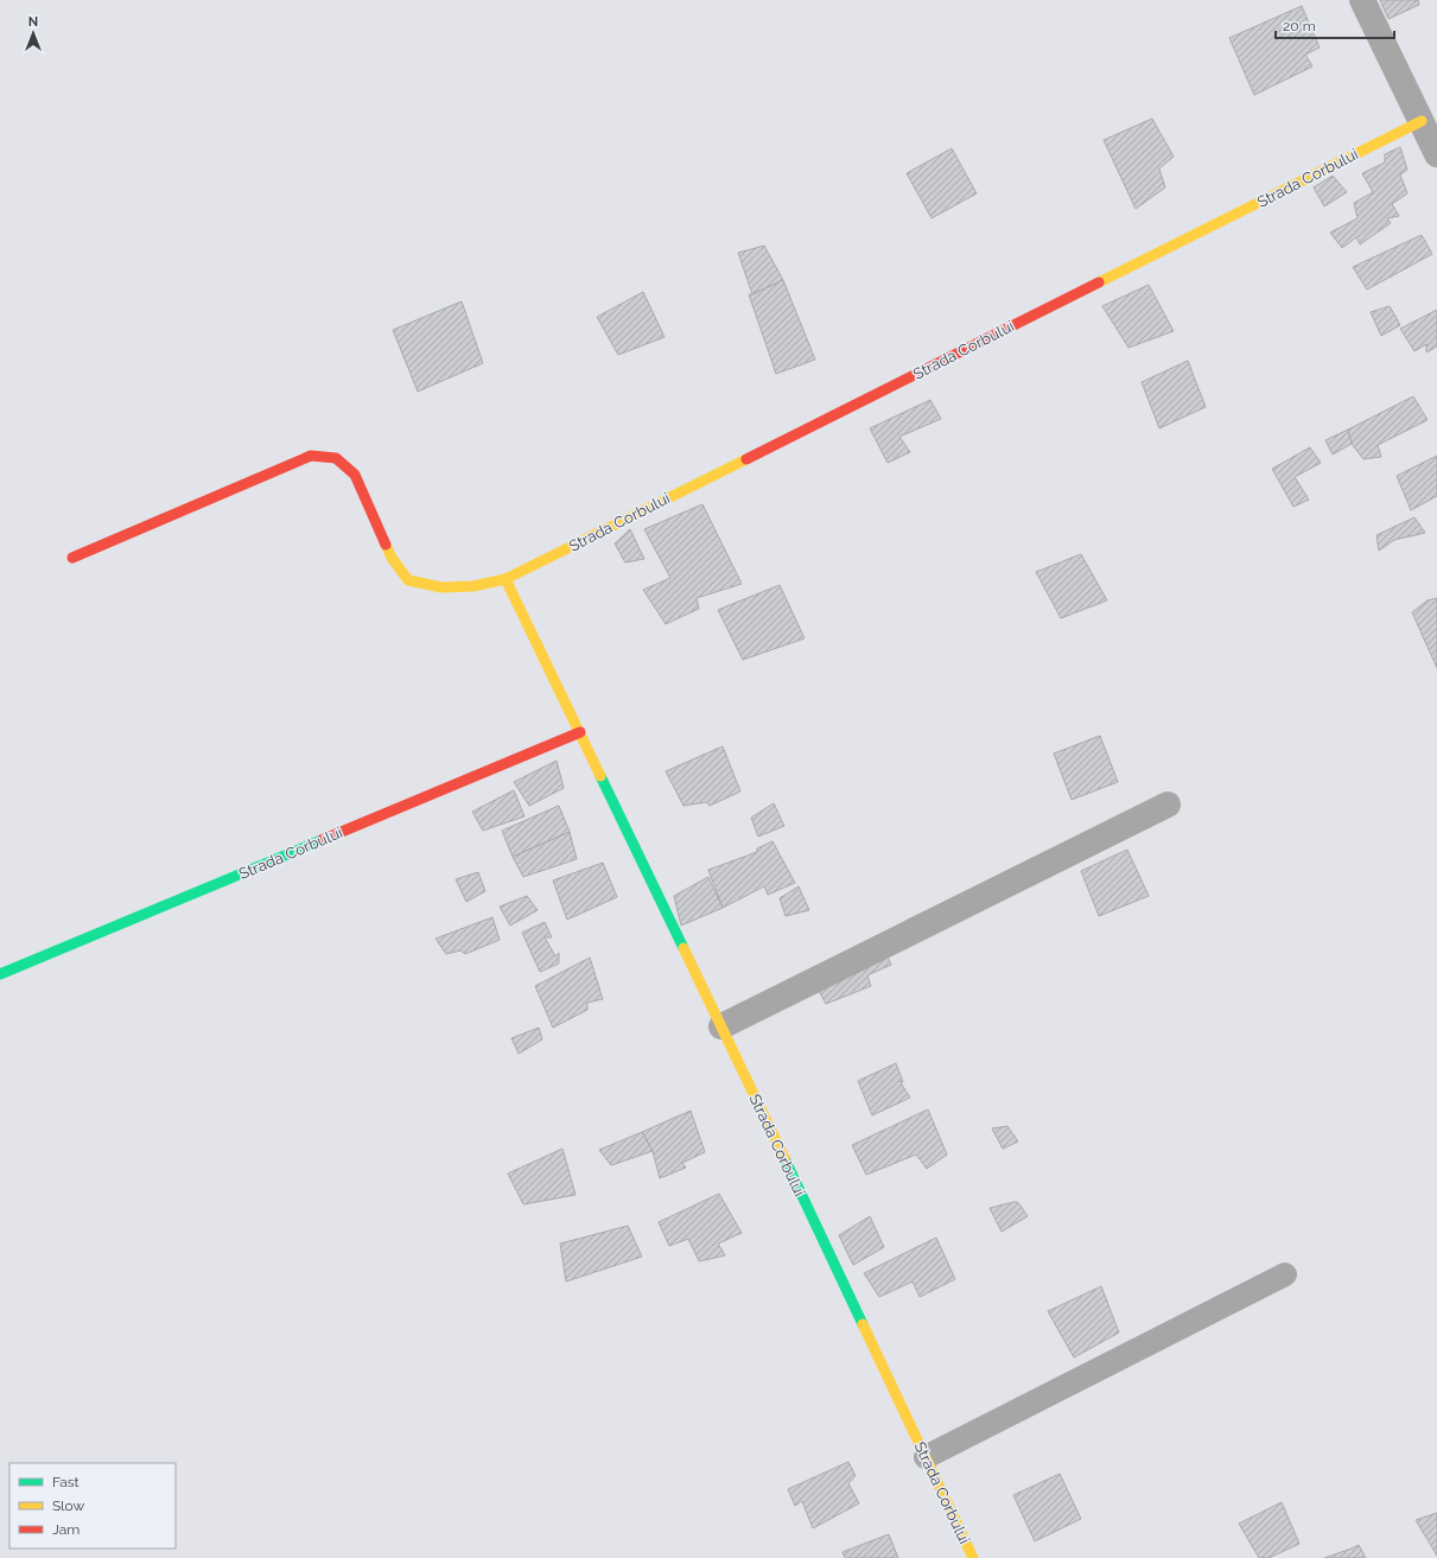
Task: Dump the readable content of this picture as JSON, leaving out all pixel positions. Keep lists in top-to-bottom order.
{
  "streets": {
    "street": ["Strada Corbului"]
  },
  "legend": ["Fast", "Slow", "Jam"],
  "scale_bar": "20 m",
  "north": "top"
}
